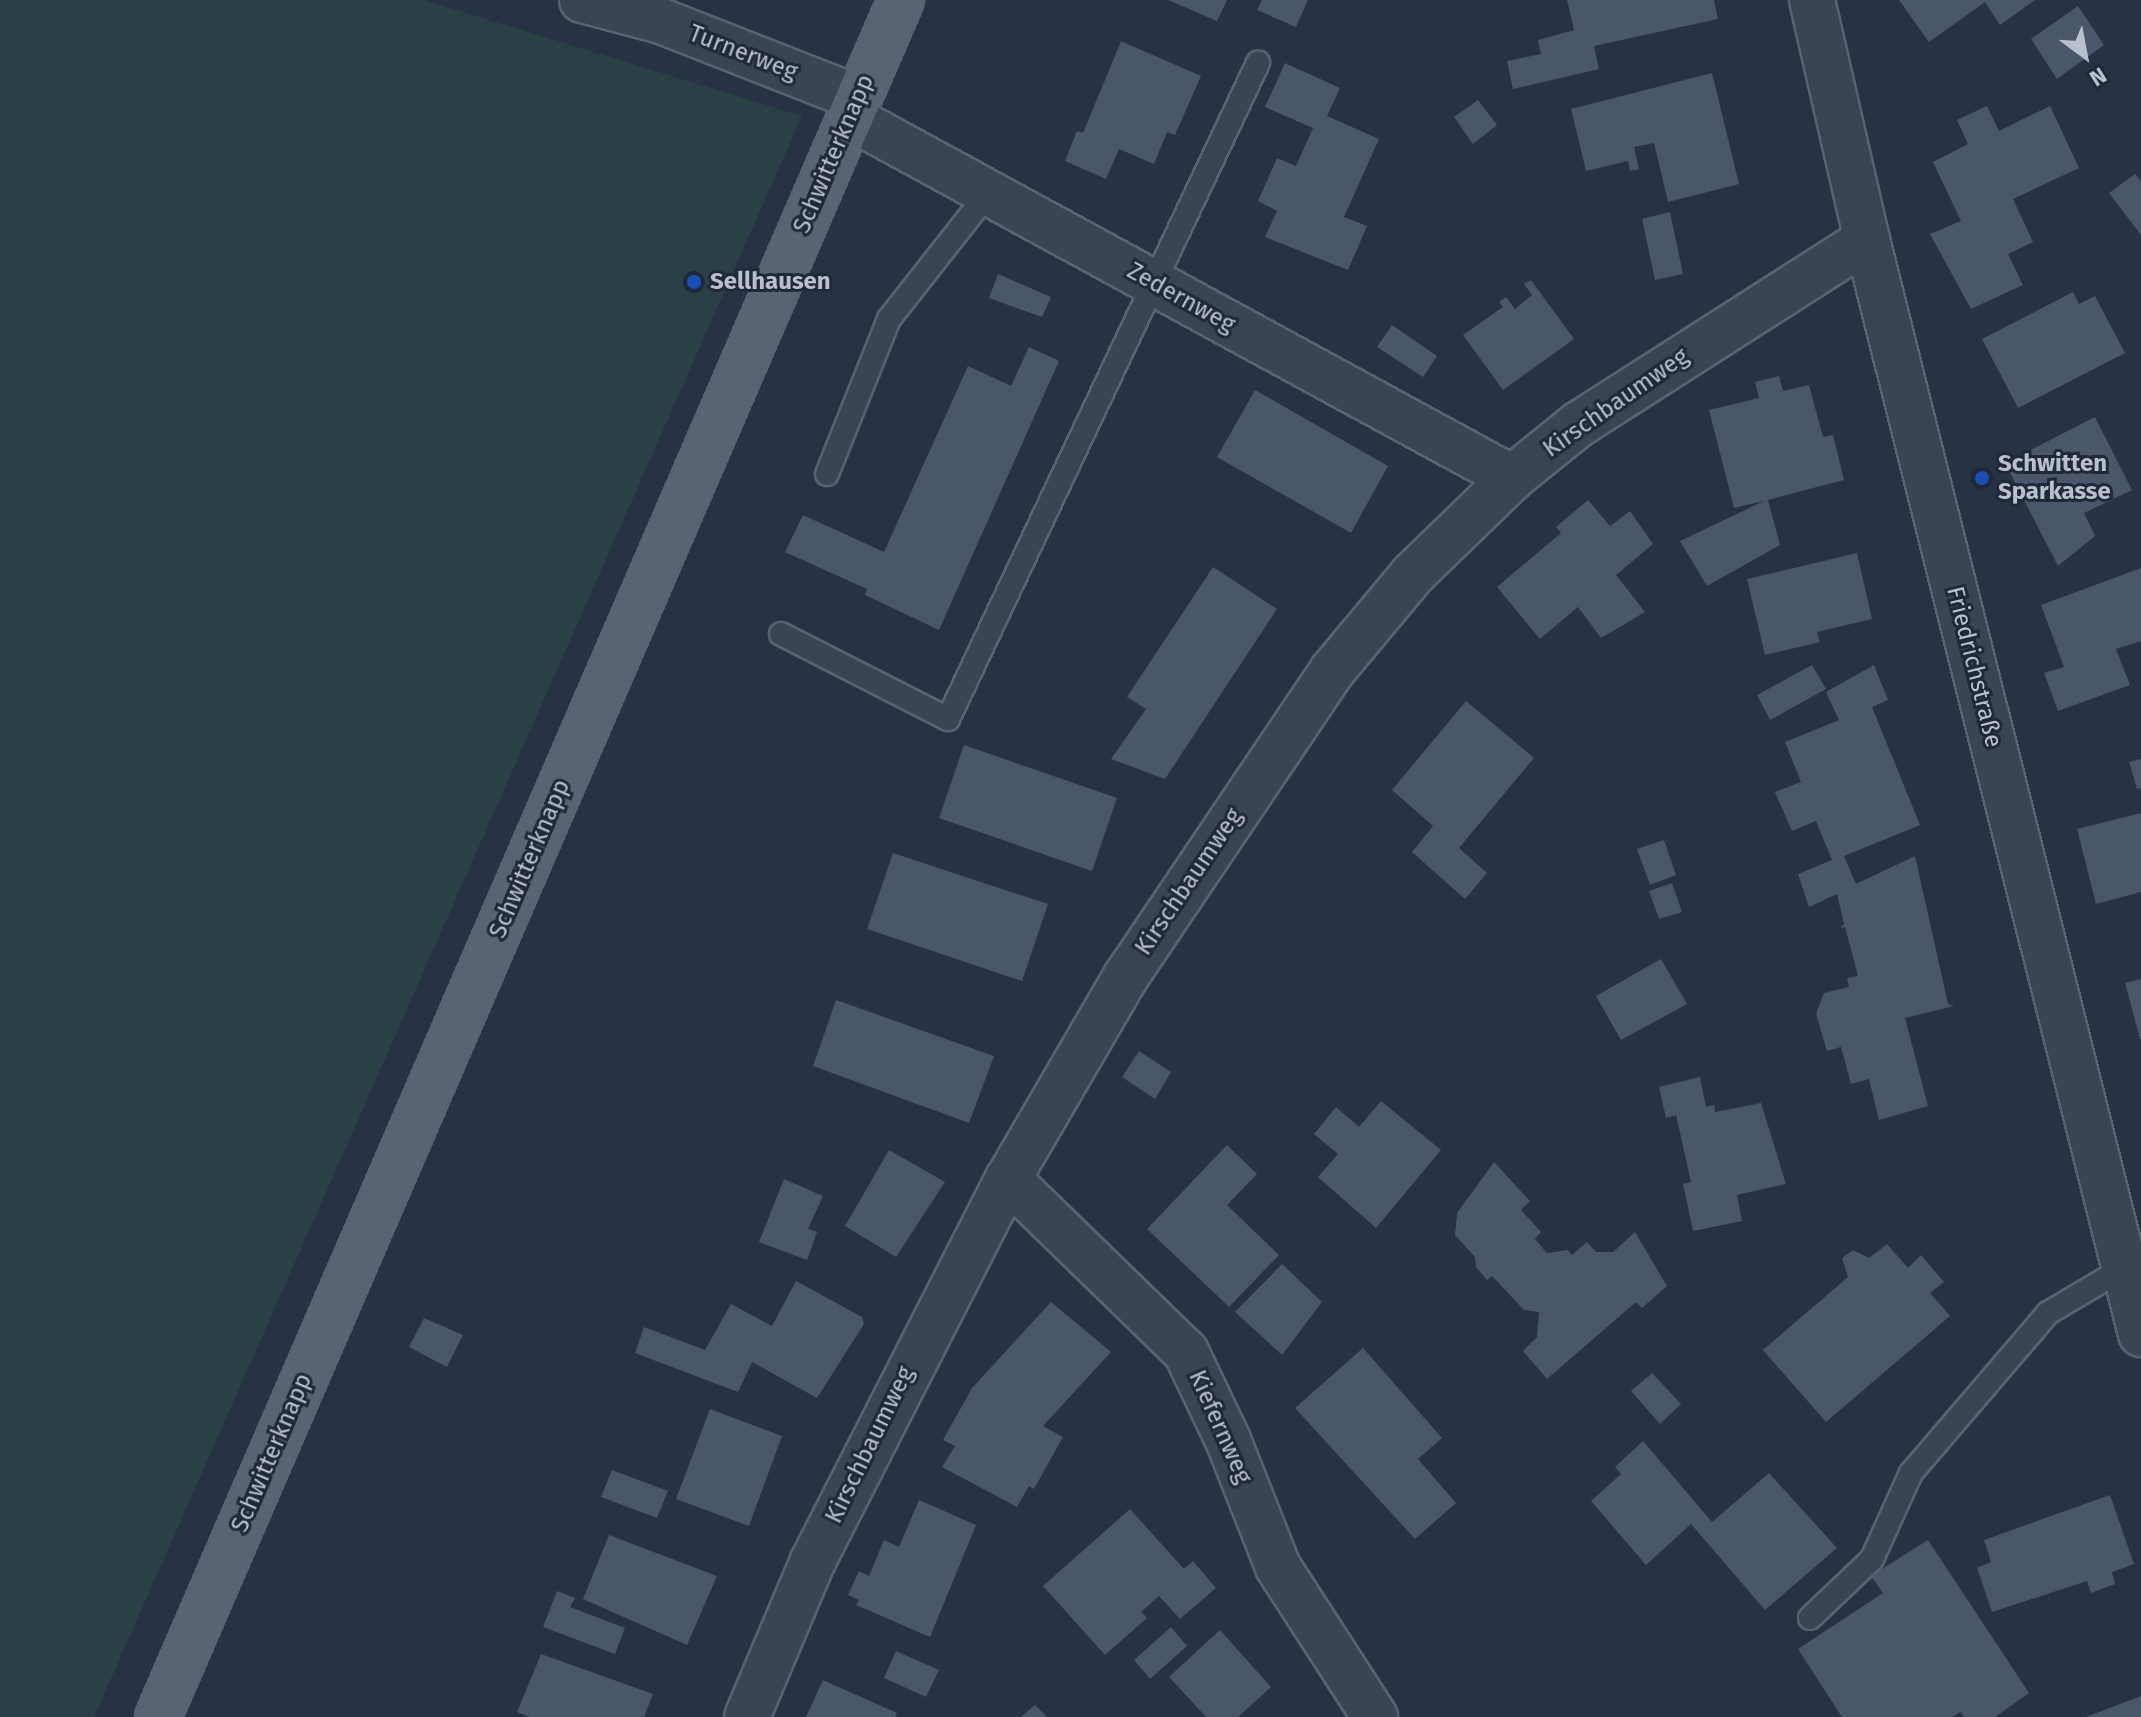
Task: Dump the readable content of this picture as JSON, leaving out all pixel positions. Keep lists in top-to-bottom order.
{
  "streets": {
    "main road": ["Schwitterknapp"],
    "street": [
      "Turnerweg",
      "Zedernweg",
      "Kirschbaumweg",
      "Friedrichstraße",
      "Kiefernweg"
    ]
  },
  "crossings": [
    ["Turnerweg", "Schwitterknapp"],
    ["Turnerweg", "Zedernweg"],
    ["Schwitterknapp", "Zedernweg"],
    ["Zedernweg", "Kirschbaumweg"],
    ["Kirschbaumweg", "Friedrichstraße"],
    ["Kirschbaumweg", "Kiefernweg"]
  ],
  "places": ["Sellhausen", "Schwitten Sparkasse"],
  "north": "bottom right"
}
